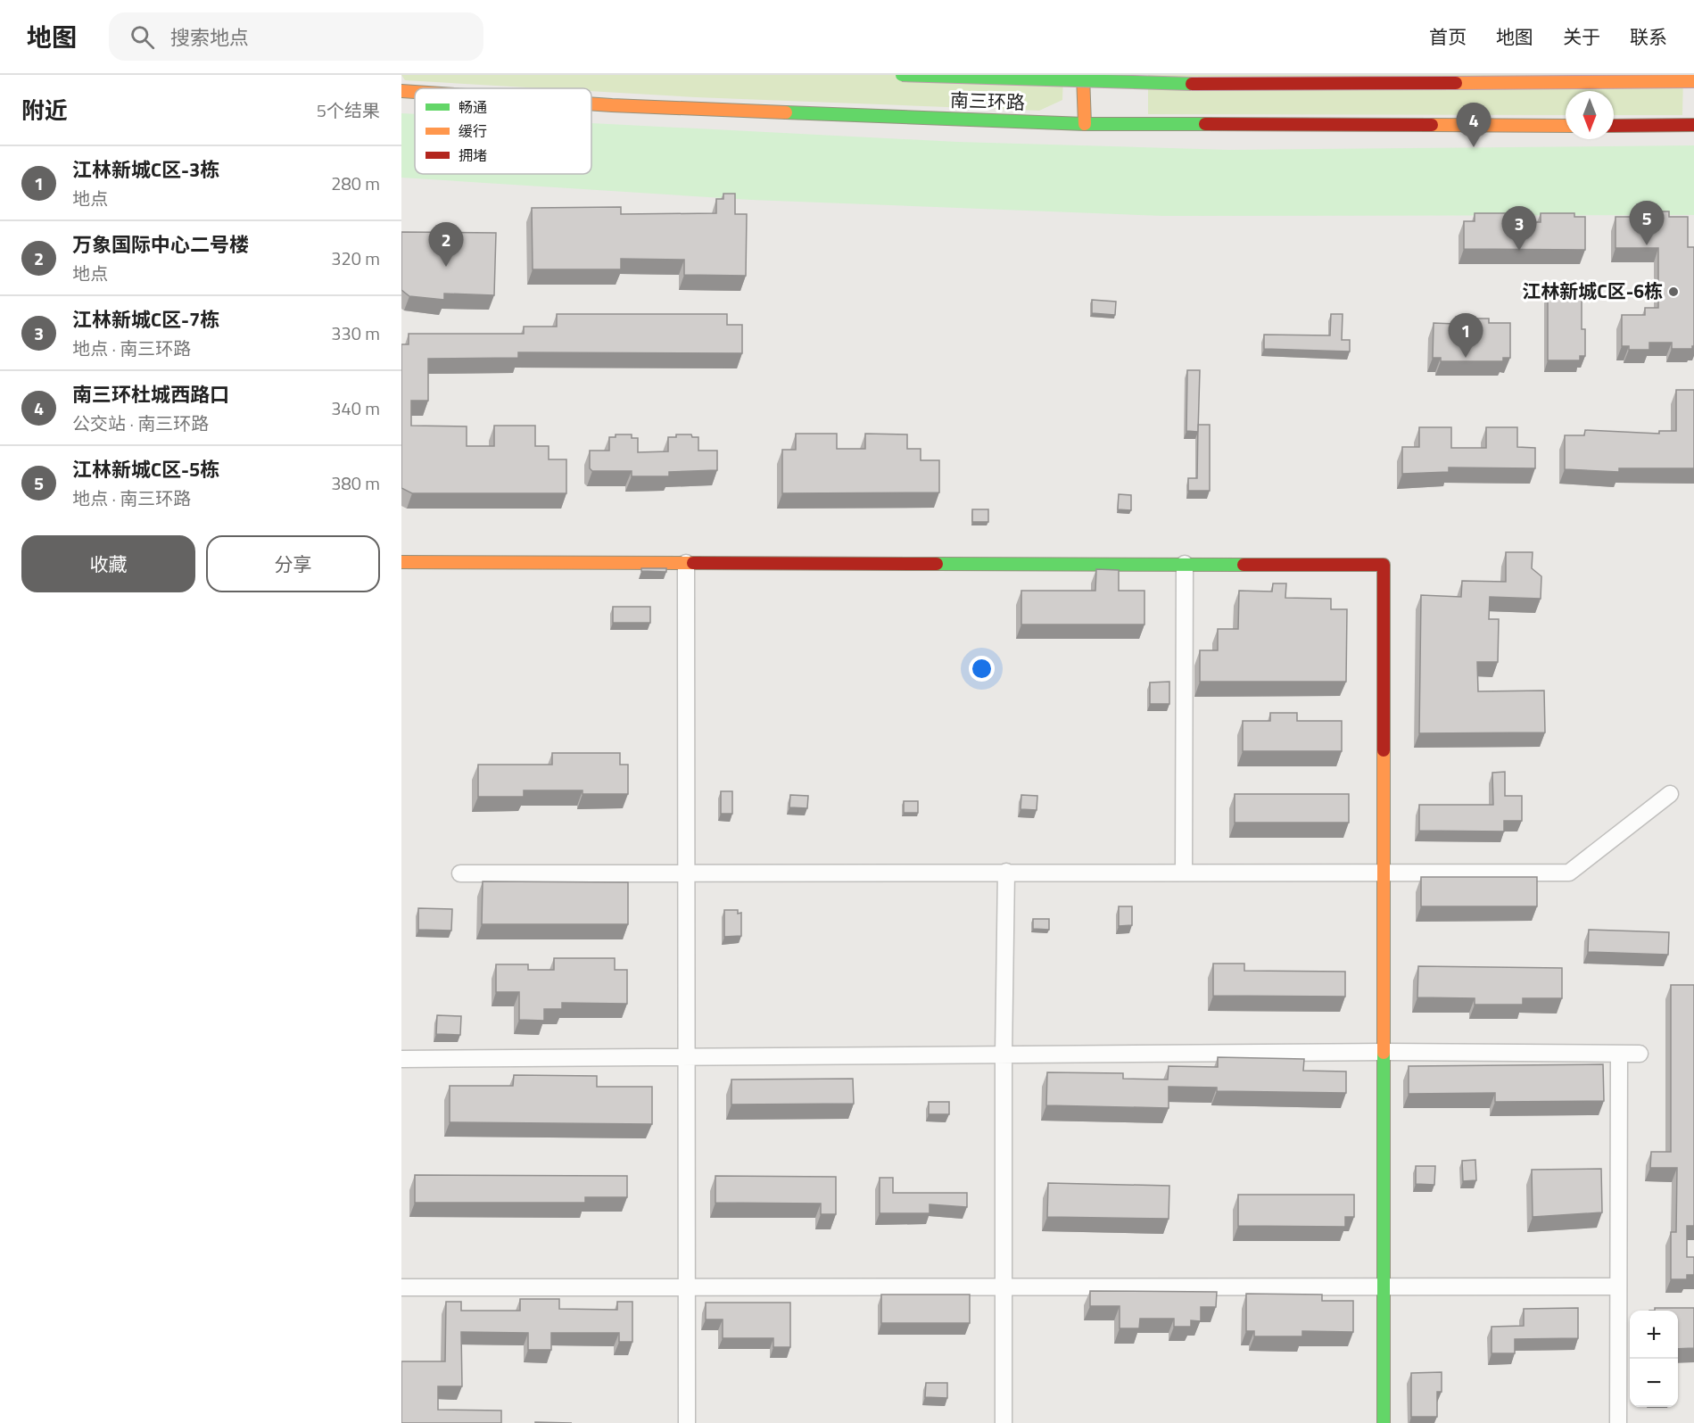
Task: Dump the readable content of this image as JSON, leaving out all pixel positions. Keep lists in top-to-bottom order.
{
  "streets": {
    "main road": ["南三环路"]
  },
  "places": ["江林新城C区-6栋"],
  "legend": ["畅通", "缓行", "拥堵"],
  "north": "bottom",
  "page": {
    "header": "地图",
    "search": "搜索地点",
    "nav": [
      "首页",
      "地图",
      "关于",
      "联系"
    ],
    "heading": ["附近", "5个结果"],
    "pins": [
      "4",
      "5",
      "3",
      "2",
      "1"
    ],
    "list": [
      {
        "mark": "1",
        "name": "江林新城C区-3栋",
        "note": "地点",
        "value": "280 m"
      },
      {
        "mark": "2",
        "name": "万象国际中心二号楼",
        "note": "地点",
        "value": "320 m"
      },
      {
        "mark": "3",
        "name": "江林新城C区-7栋",
        "note": "地点 · 南三环路",
        "value": "330 m"
      },
      {
        "mark": "4",
        "name": "南三环杜城西路口",
        "note": "公交站 · 南三环路",
        "value": "340 m"
      },
      {
        "mark": "5",
        "name": "江林新城C区-5栋",
        "note": "地点 · 南三环路",
        "value": "380 m"
      }
    ],
    "buttons": ["收藏", "分享"],
    "map_buttons": ["+", "−"]
  }
}
